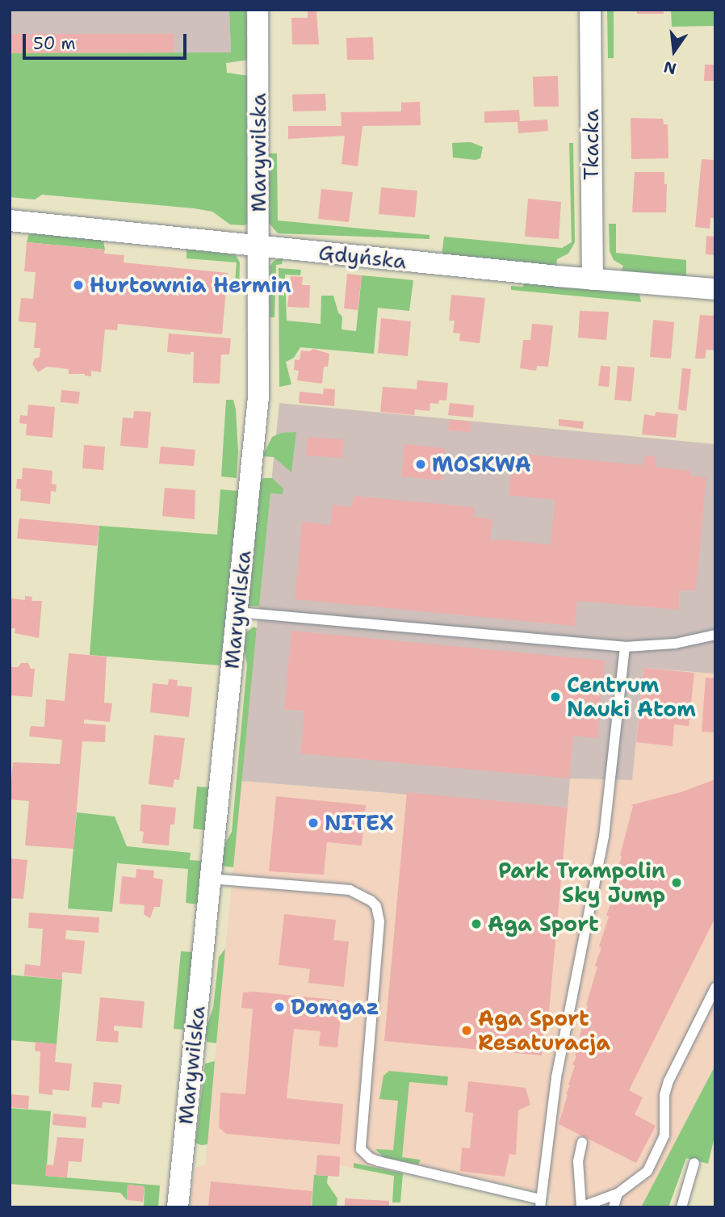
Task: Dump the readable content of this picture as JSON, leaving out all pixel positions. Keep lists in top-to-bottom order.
{
  "streets": {
    "street": ["Tkacka", "Marywilska", "Gdyńska"]
  },
  "crossings": [
    ["Tkacka", "Gdyńska"],
    ["Marywilska", "Gdyńska"]
  ],
  "places": [
    "Hurtownia Hermin",
    "MOSKWA",
    "Centrum Nauki Atom",
    "NITEX",
    "Park Trampolin Sky Jump",
    "Aga Sport",
    "Domgaz",
    "Aga Sport Resaturacja"
  ],
  "scale_bar": "50 m",
  "north": "bottom"
}
